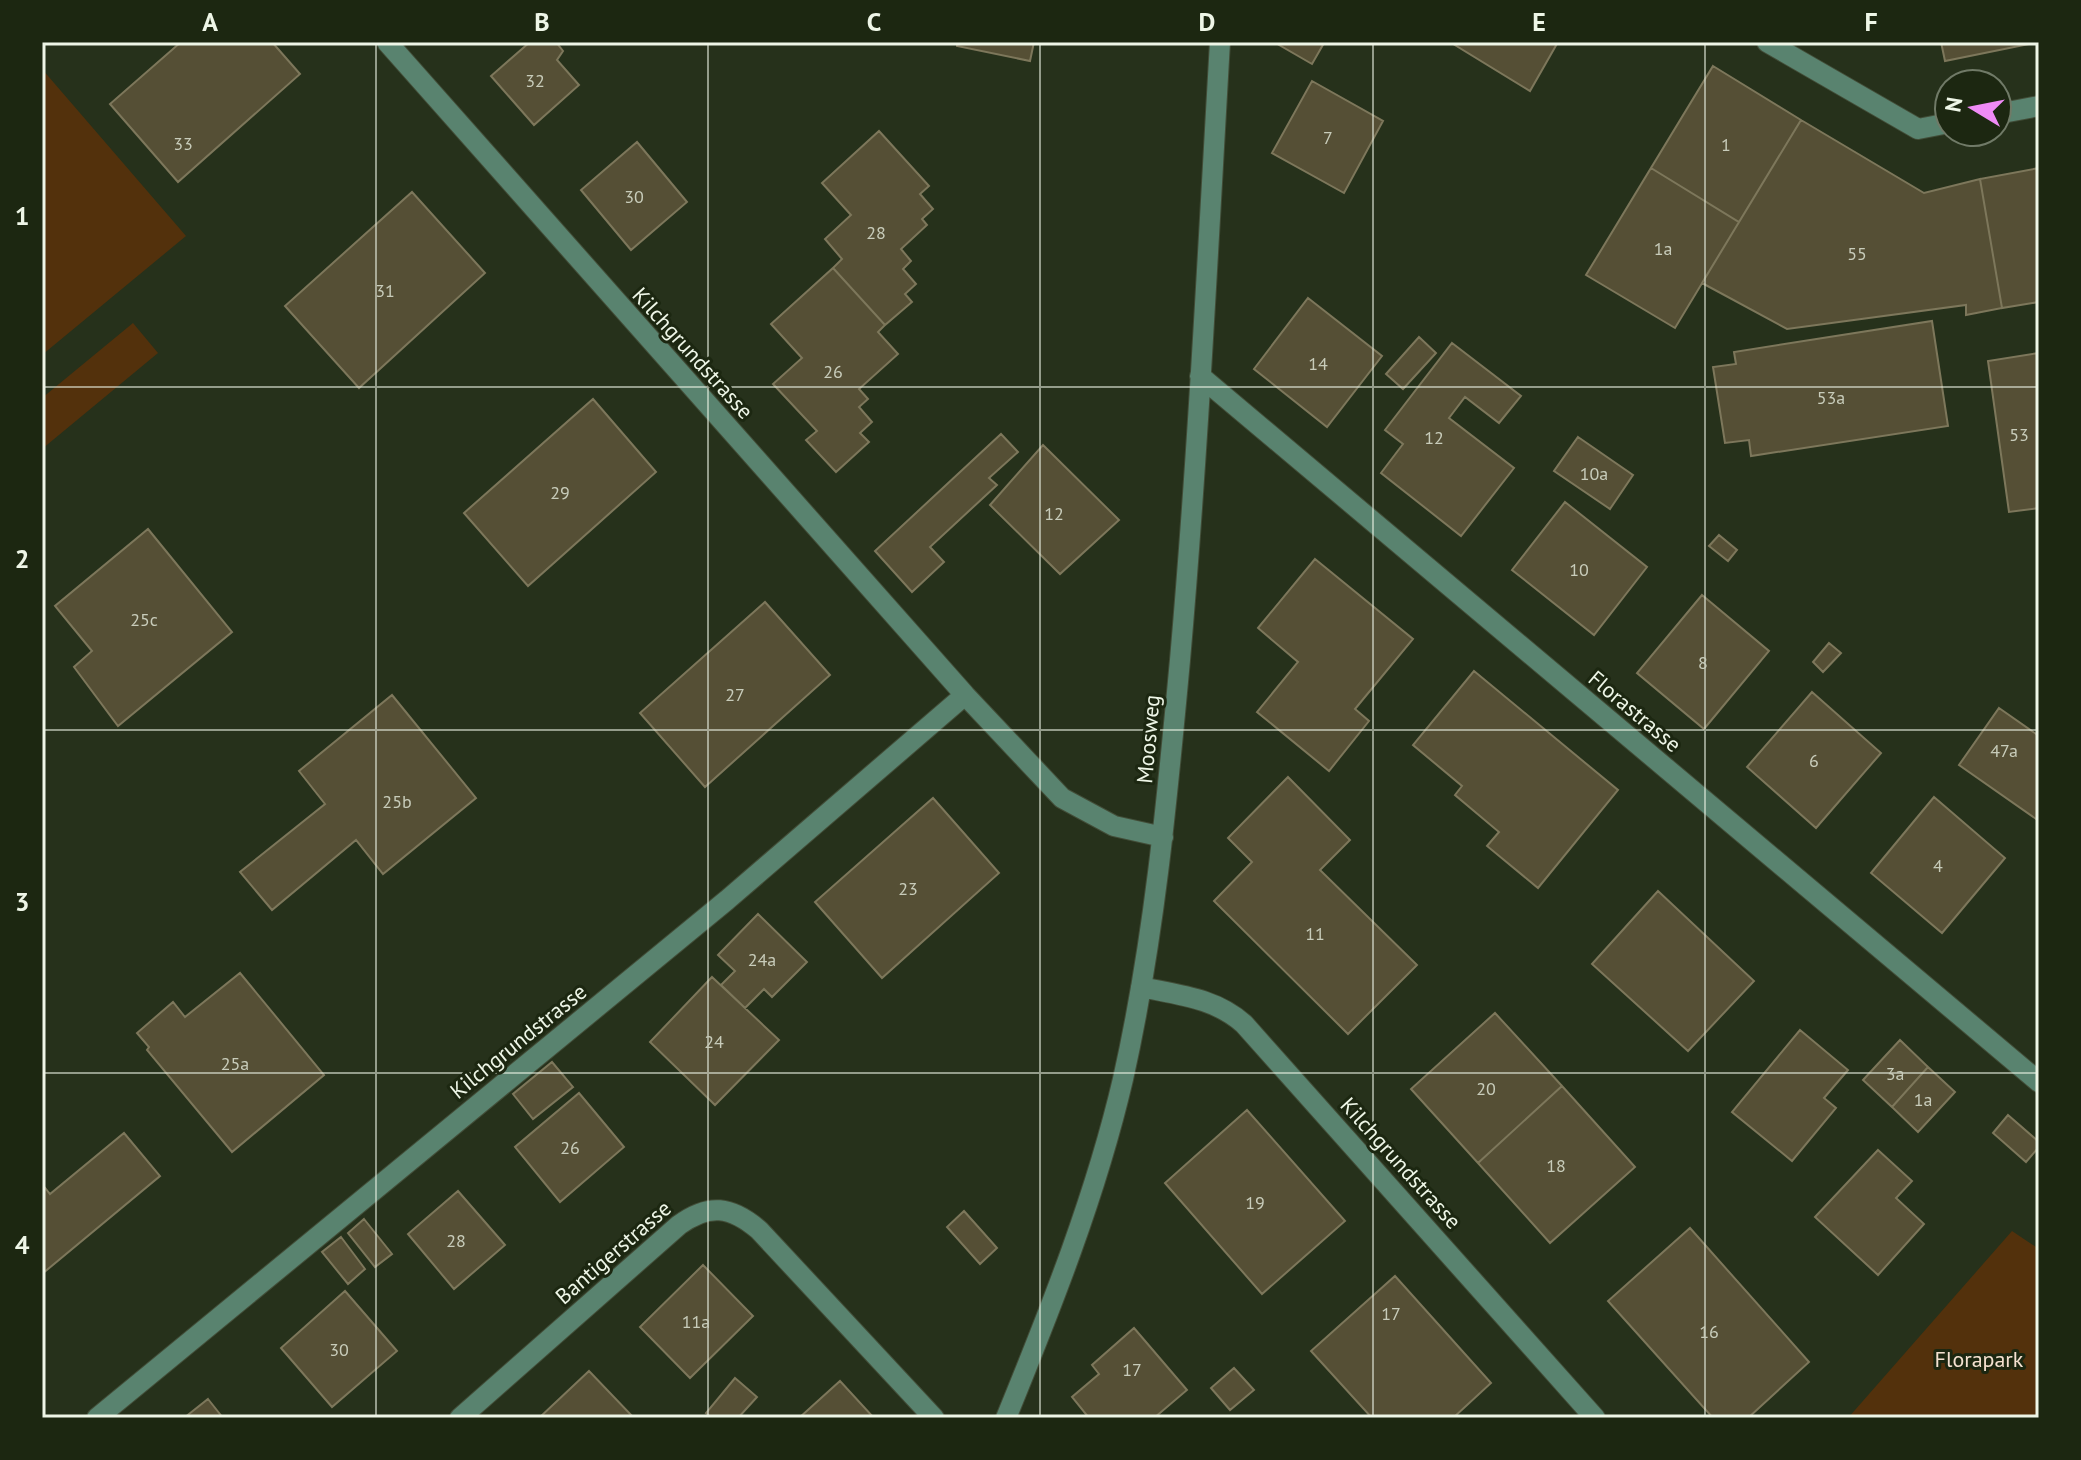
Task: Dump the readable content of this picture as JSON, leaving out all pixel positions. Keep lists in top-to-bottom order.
{
  "streets": {
    "street": [
      "Kilchgrundstrasse",
      "Florastrasse",
      "Moosweg",
      "Bantigerstrasse"
    ]
  },
  "crossings": [
    ["Kilchgrundstrasse", "Moosweg"],
    ["Florastrasse", "Moosweg"]
  ],
  "parks": ["Florapark"],
  "house_numbers": [
    "32",
    "7",
    "33",
    "1",
    "30",
    "28",
    "1a",
    "55",
    "31",
    "14",
    "26",
    "53a",
    "53",
    "12",
    "10a",
    "29",
    "12",
    "10",
    "25c",
    "8",
    "27",
    "47a",
    "6",
    "25b",
    "4",
    "23",
    "11",
    "24a",
    "24",
    "25a",
    "3a",
    "20",
    "1a",
    "26",
    "18",
    "19",
    "28",
    "17",
    "11a",
    "16",
    "30",
    "17"
  ],
  "north": "left",
  "grid": {
    "columns": [
      "A",
      "B",
      "C",
      "D",
      "E",
      "F"
    ],
    "rows": [
      "1",
      "2",
      "3",
      "4"
    ]
  }
}
